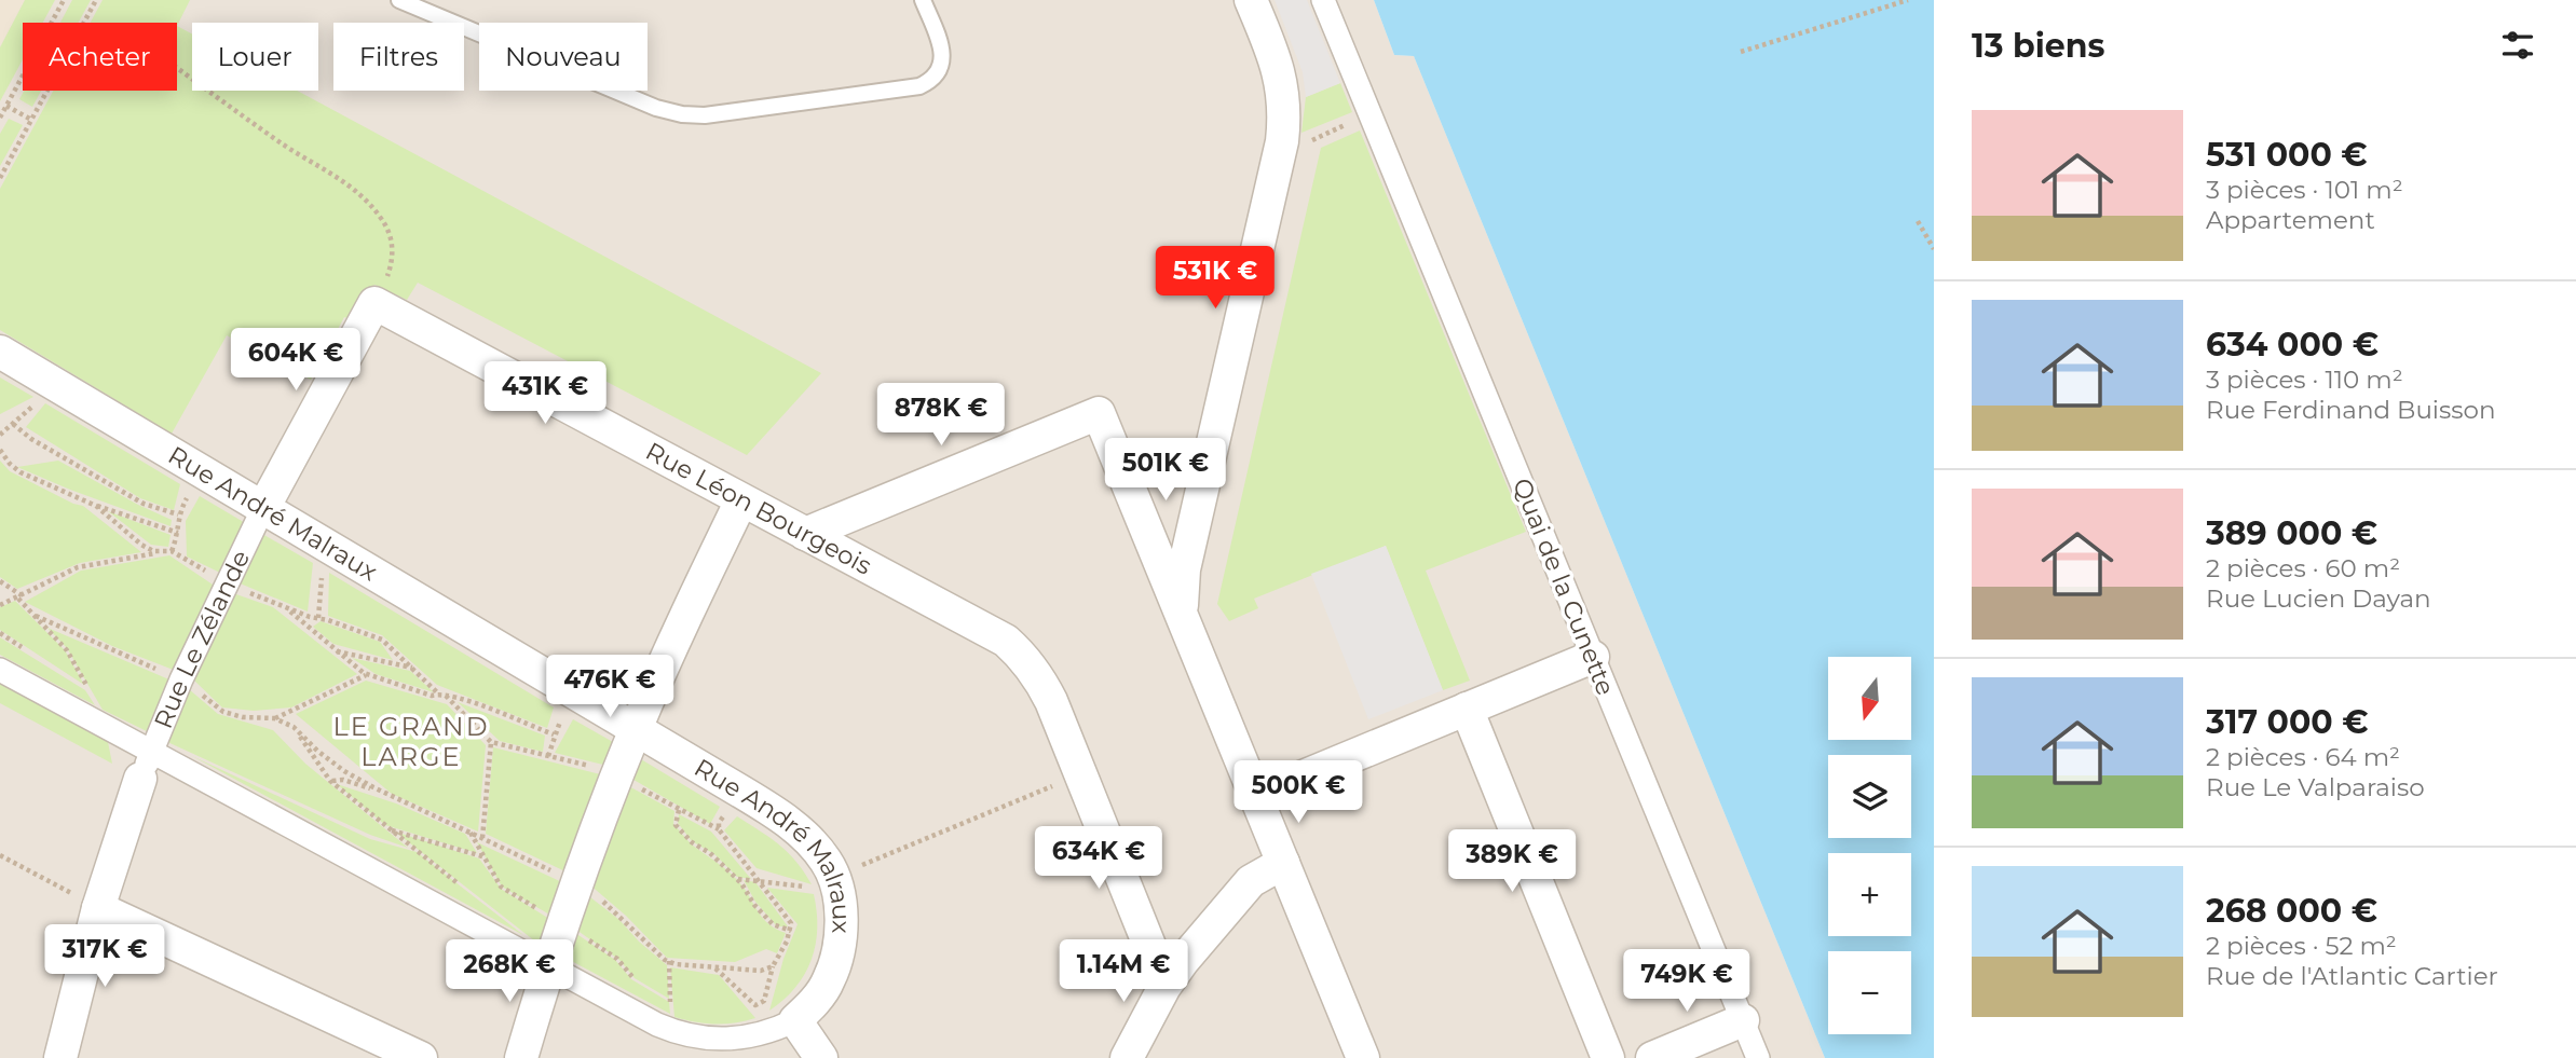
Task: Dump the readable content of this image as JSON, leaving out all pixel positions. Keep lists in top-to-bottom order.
{
  "streets": {
    "street": [
      "Rue Léon Bourgeois",
      "Rue André Malraux",
      "Quai de la Cunette",
      "Rue Le Zélande"
    ]
  },
  "crossings": [
    ["Rue Léon Bourgeois", "Rue Le Zélande"],
    ["Rue André Malraux", "Rue Le Zélande"]
  ],
  "districts": ["LE GRAND LARGE"],
  "north": "bottom",
  "page": {
    "heading": "13 biens",
    "chip": [
      "Acheter",
      "Louer",
      "Filtres",
      "Nouveau"
    ],
    "list": [
      {
        "name": "531 000 €",
        "note": "3 pièces · 101 m² · Appartement"
      },
      {
        "name": "634 000 €",
        "note": "3 pièces · 110 m² · Rue Ferdinand Buisson"
      },
      {
        "name": "389 000 €",
        "note": "2 pièces · 60 m² · Rue Lucien Dayan"
      },
      {
        "name": "317 000 €",
        "note": "2 pièces · 64 m² · Rue Le Valparaiso"
      },
      {
        "name": "268 000 €",
        "note": "2 pièces · 52 m² · Rue de l'Atlantic Cartier"
      }
    ],
    "price": [
      "531K €",
      "604K €",
      "431K €",
      "878K €",
      "501K €",
      "476K €",
      "500K €",
      "634K €",
      "389K €",
      "317K €",
      "268K €",
      "1.14M €",
      "749K €"
    ],
    "map_buttons": ["+", "−"]
  }
}
